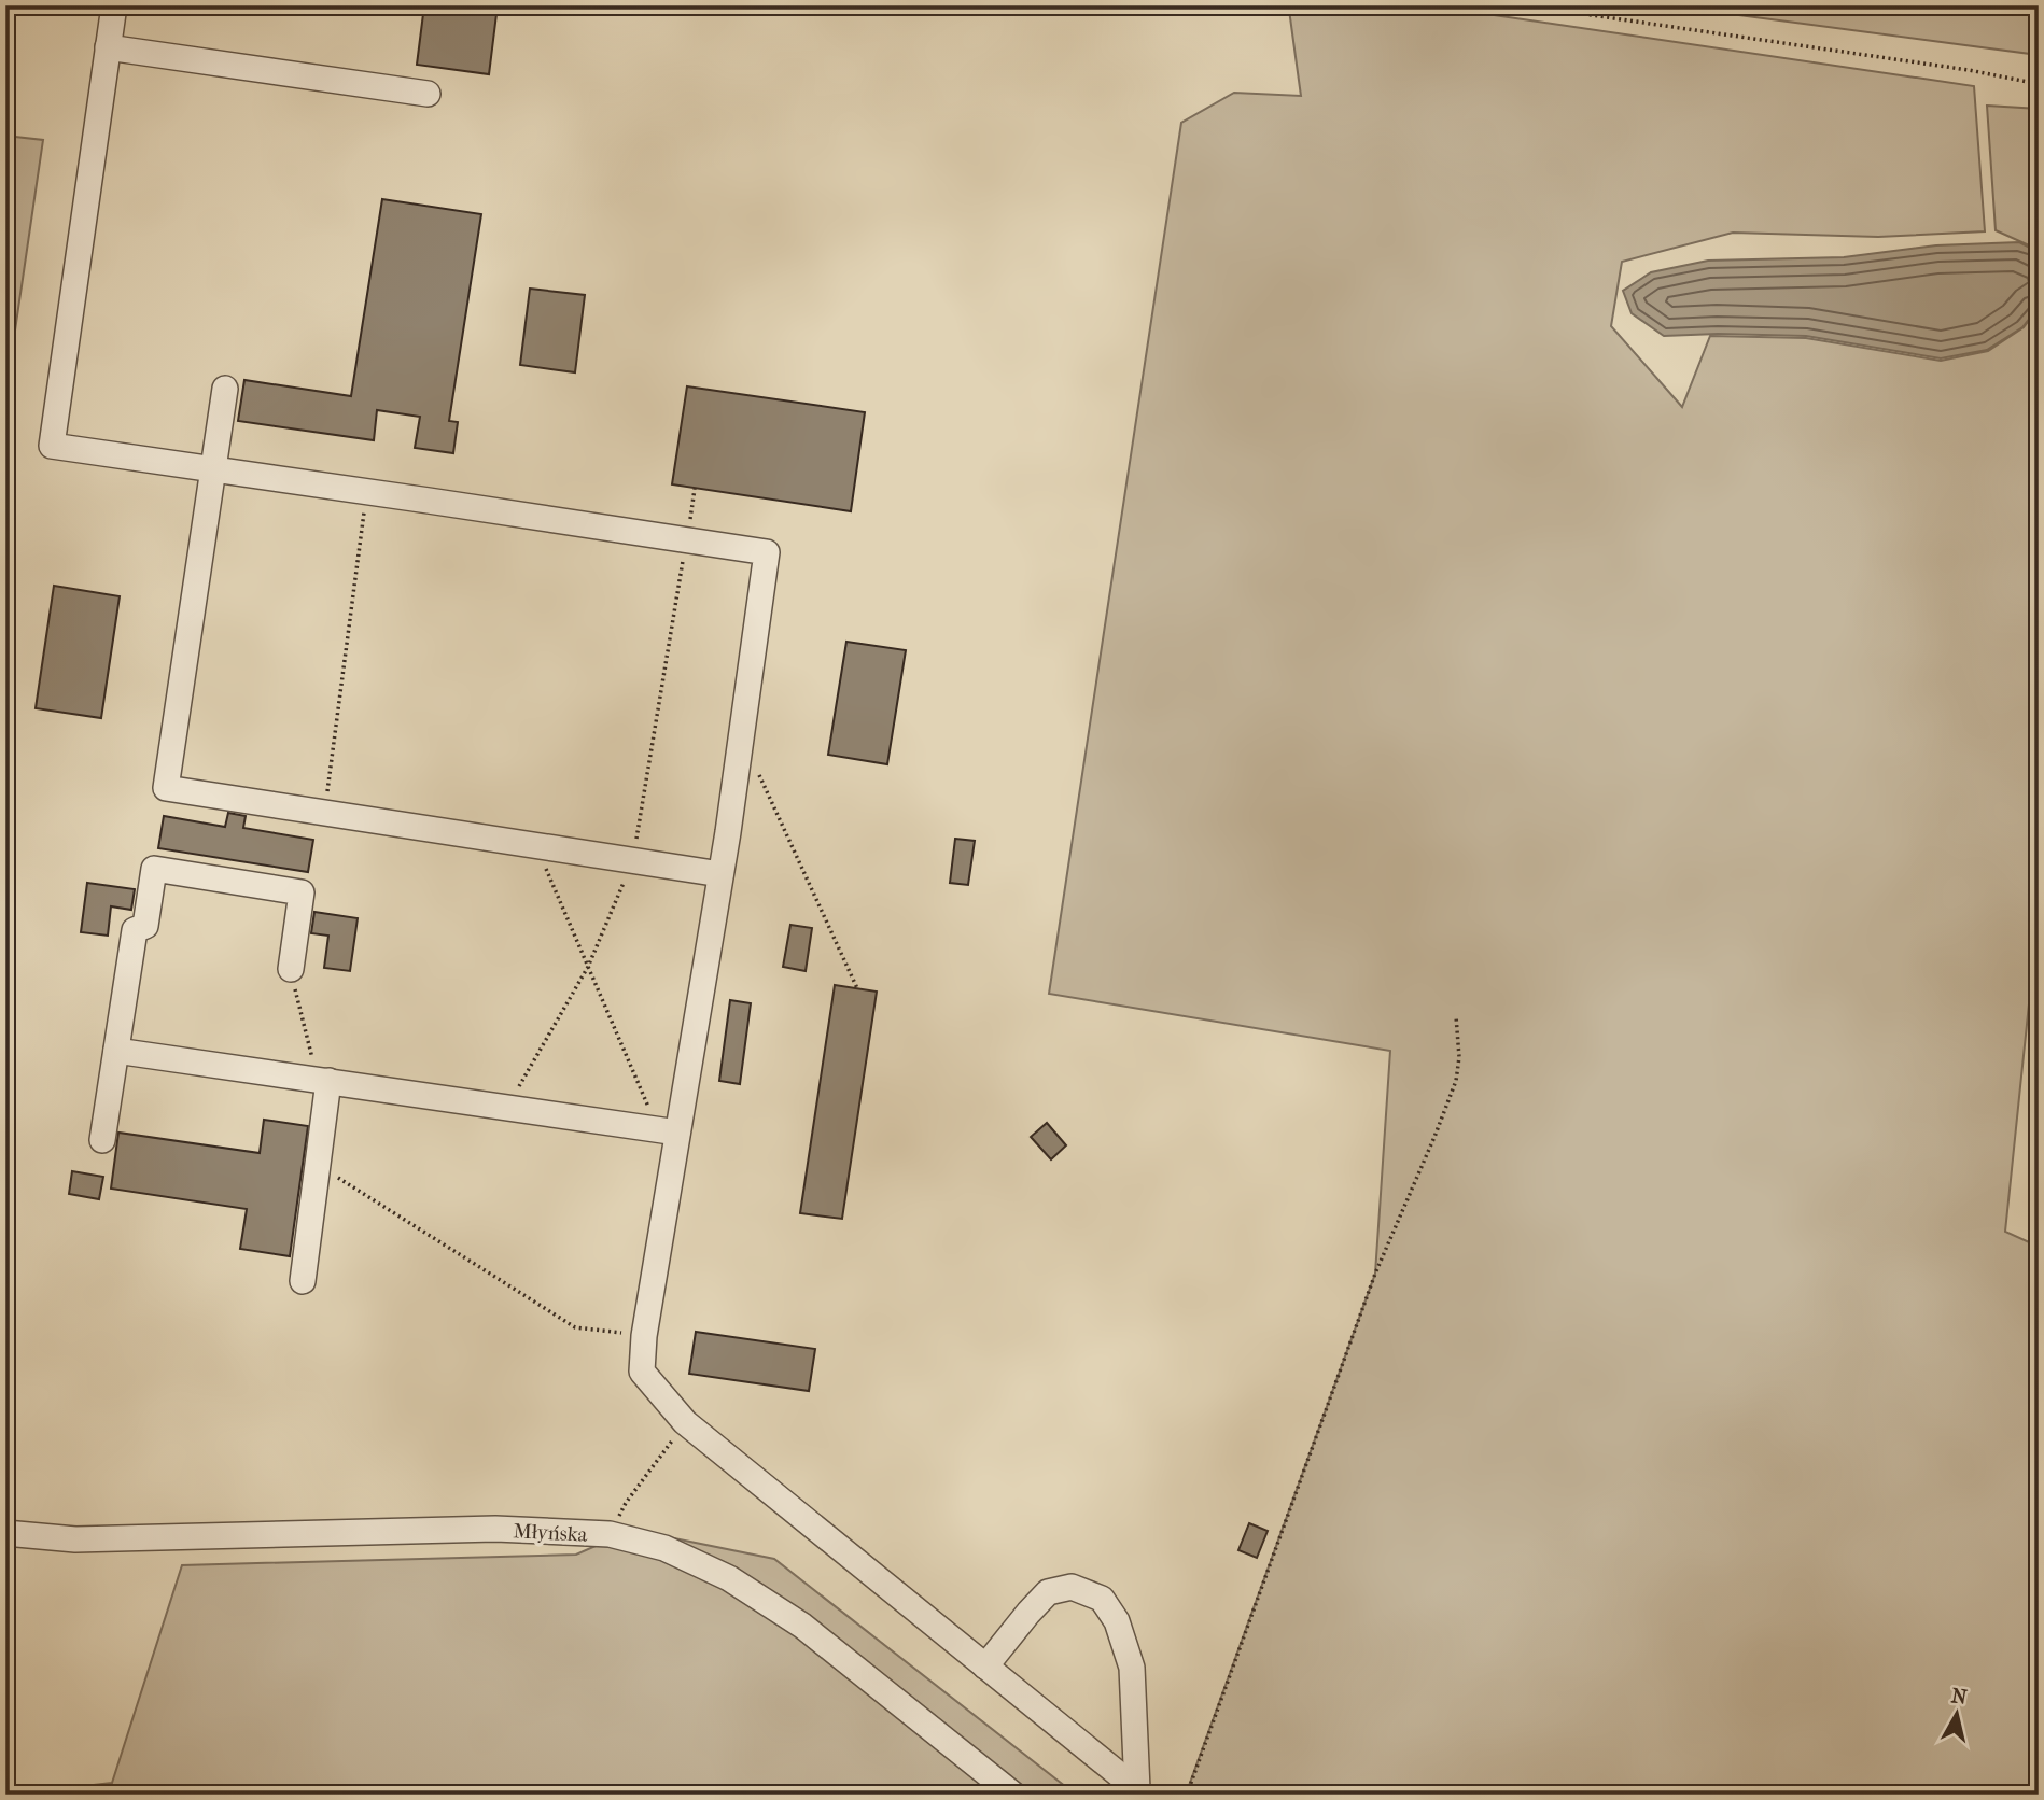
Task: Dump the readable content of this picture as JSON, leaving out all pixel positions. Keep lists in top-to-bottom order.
{
  "streets": {
    "street": ["Młyńska"]
  },
  "north": "top"
}
